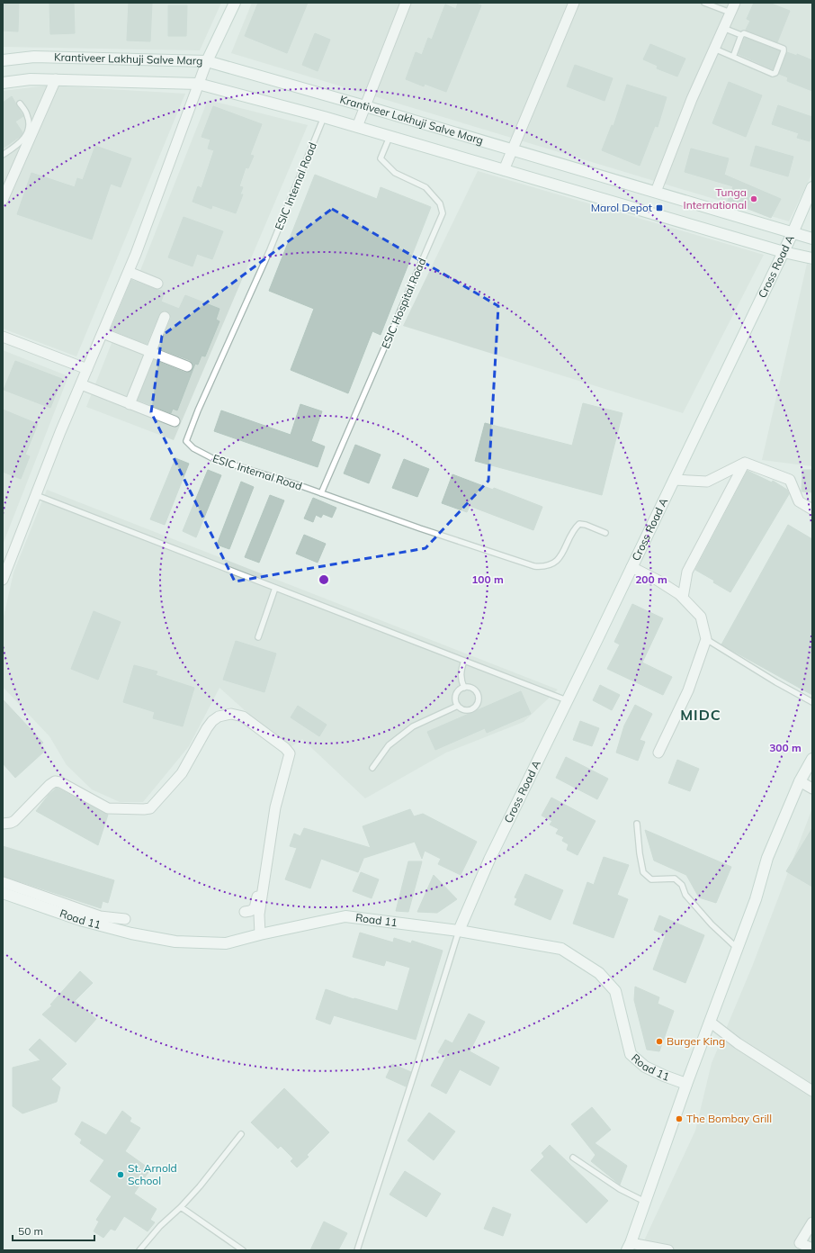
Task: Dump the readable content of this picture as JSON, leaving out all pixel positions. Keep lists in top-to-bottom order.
{
  "streets": {
    "main road": ["Krantiveer Lakhuji Salve Marg", "Cross Road A", "Road 11"],
    "lane": ["ESIC Internal Road", "ESIC Hospital Road"]
  },
  "crossings": [
    ["Krantiveer Lakhuji Salve Marg", "ESIC Internal Road"],
    ["Krantiveer Lakhuji Salve Marg", "Cross Road A"],
    ["Krantiveer Lakhuji Salve Marg", "ESIC Hospital Road"],
    ["ESIC Internal Road", "ESIC Hospital Road"],
    ["Cross Road A", "Road 11"]
  ],
  "districts": ["MIDC"],
  "places": {
    "other": [
      "Tunga International",
      "Burger King",
      "The Bombay Grill",
      "St. Arnold School"
    ],
    "transit": ["Marol Depot"]
  },
  "scale_bar": "50 m",
  "rings": ["100 m", "200 m", "300 m"]
}
